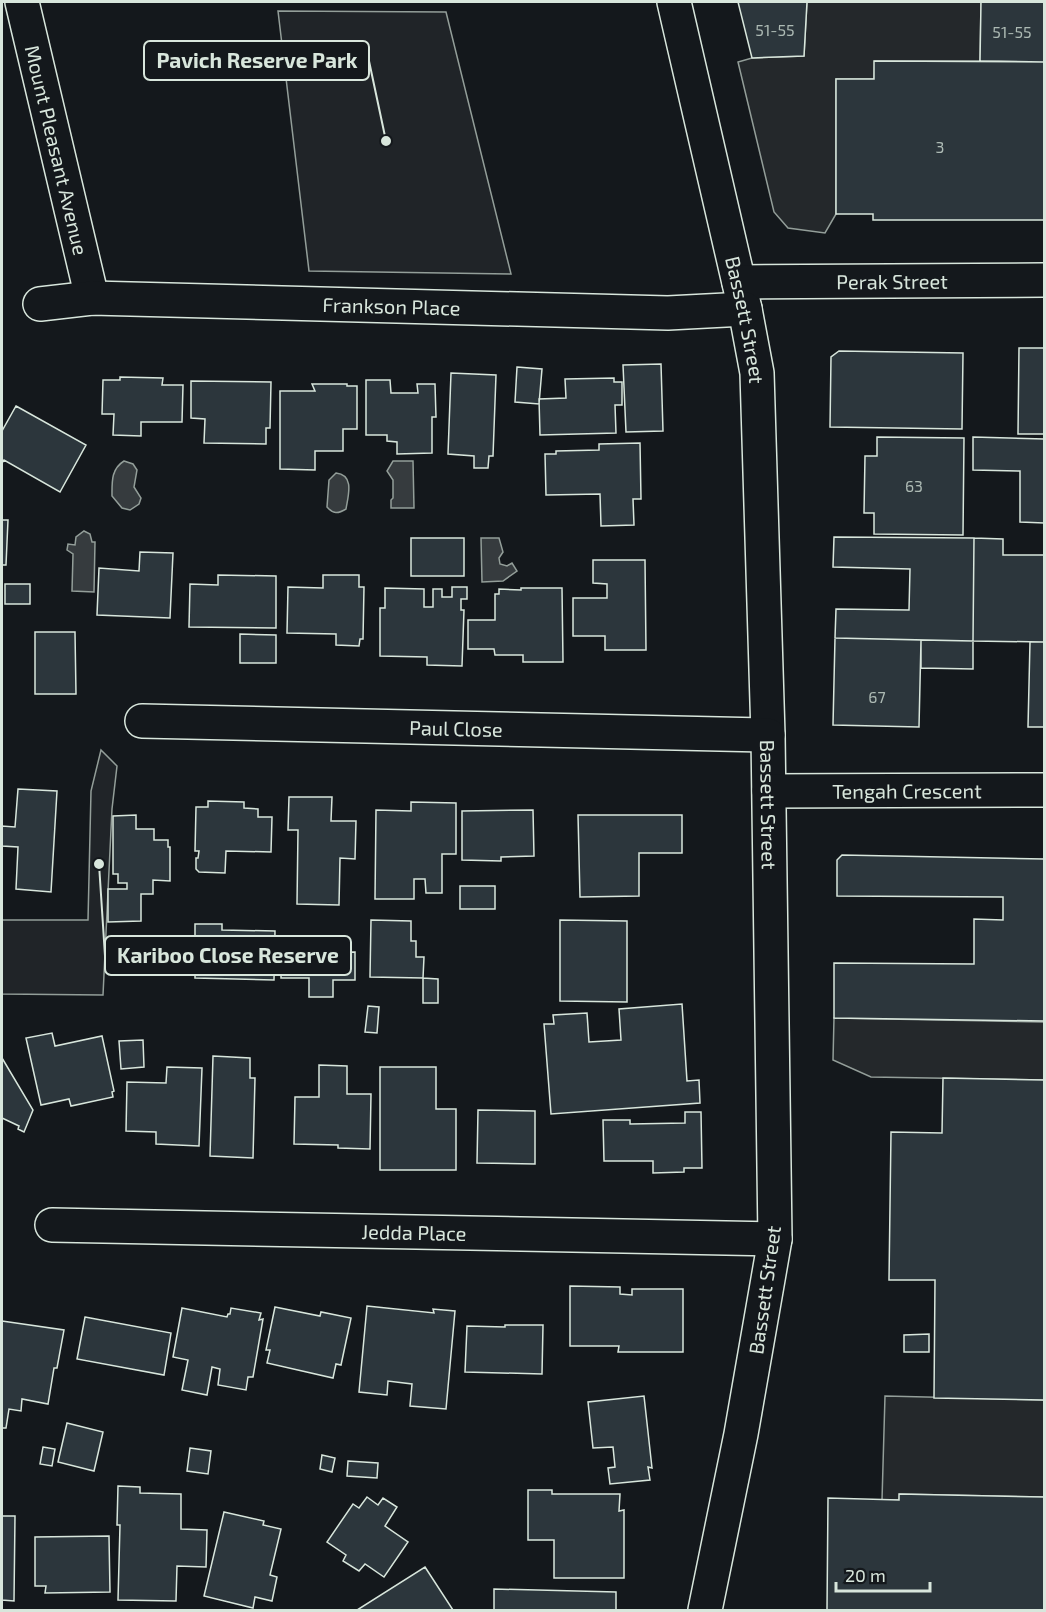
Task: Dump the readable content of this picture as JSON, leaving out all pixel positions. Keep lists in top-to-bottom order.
{
  "streets": {
    "street": [
      "Mount Pleasant Avenue",
      "Perak Street",
      "Frankson Place",
      "Bassett Street",
      "Paul Close",
      "Tengah Crescent",
      "Jedda Place"
    ]
  },
  "crossings": [
    ["Mount Pleasant Avenue", "Frankson Place"],
    ["Perak Street", "Frankson Place"],
    ["Perak Street", "Bassett Street"],
    ["Frankson Place", "Bassett Street"],
    ["Bassett Street", "Paul Close"],
    ["Bassett Street", "Tengah Crescent"],
    ["Bassett Street", "Jedda Place"]
  ],
  "places": ["Pavich Reserve Park", "Kariboo Close Reserve"],
  "house_numbers": [
    "51-55",
    "51-55",
    "3",
    "63",
    "67"
  ],
  "scale_bar": "20 m"
}
